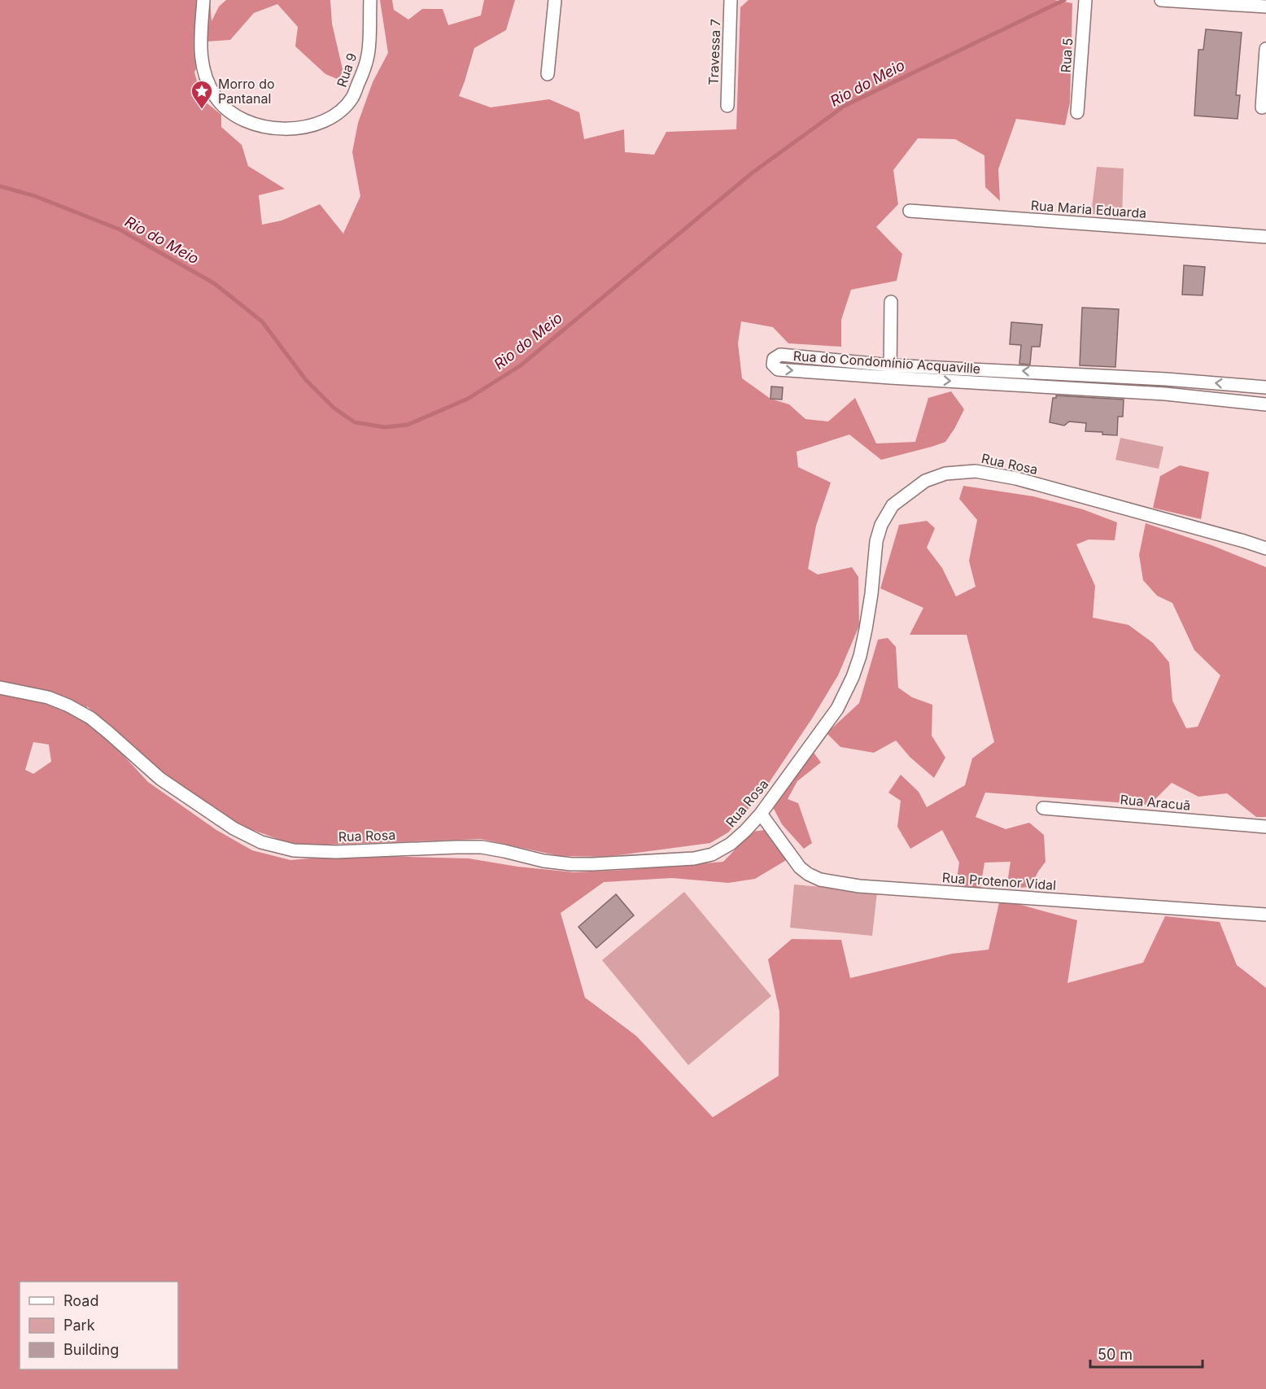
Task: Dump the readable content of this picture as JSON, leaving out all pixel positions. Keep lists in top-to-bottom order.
{
  "streets": {
    "street": [
      "Travessa 7",
      "Rua 5",
      "Rua 9",
      "Rua Maria Eduarda",
      "Rua do Condomínio Acquaville",
      "Rua Rosa",
      "Rua Aracuã",
      "Rua Protenor Vidal"
    ]
  },
  "crossings": [
    ["Rua Rosa", "Rua Protenor Vidal"]
  ],
  "water": ["Rio do Meio"],
  "places": {
    "place": ["Morro do Pantanal"]
  },
  "legend": ["Road", "Park", "Building"],
  "scale_bar": "50 m"
}
